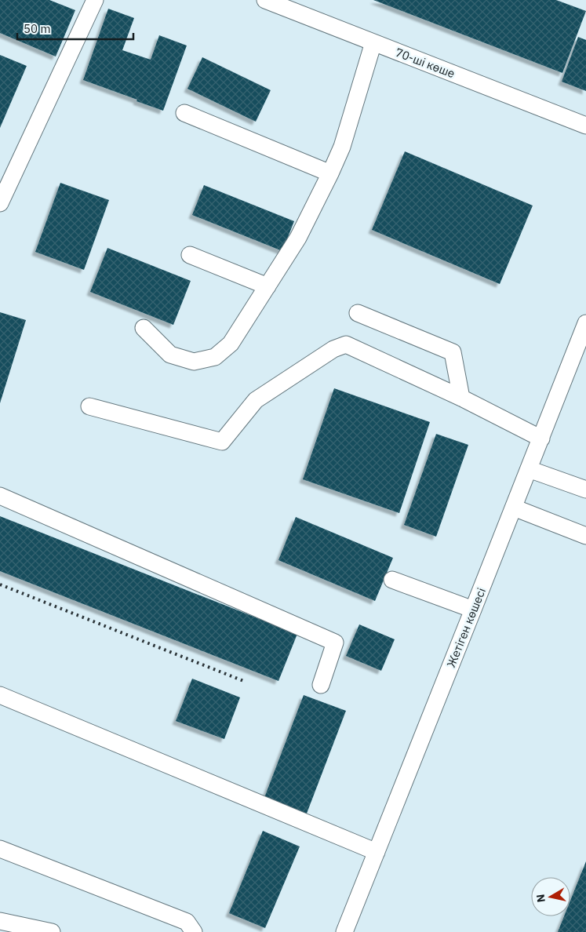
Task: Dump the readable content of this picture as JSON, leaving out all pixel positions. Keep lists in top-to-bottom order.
{
  "streets": {
    "street": ["70-ші көше", "Жетіген көшесі"]
  },
  "scale_bar": "50 m",
  "north": "left"
}
